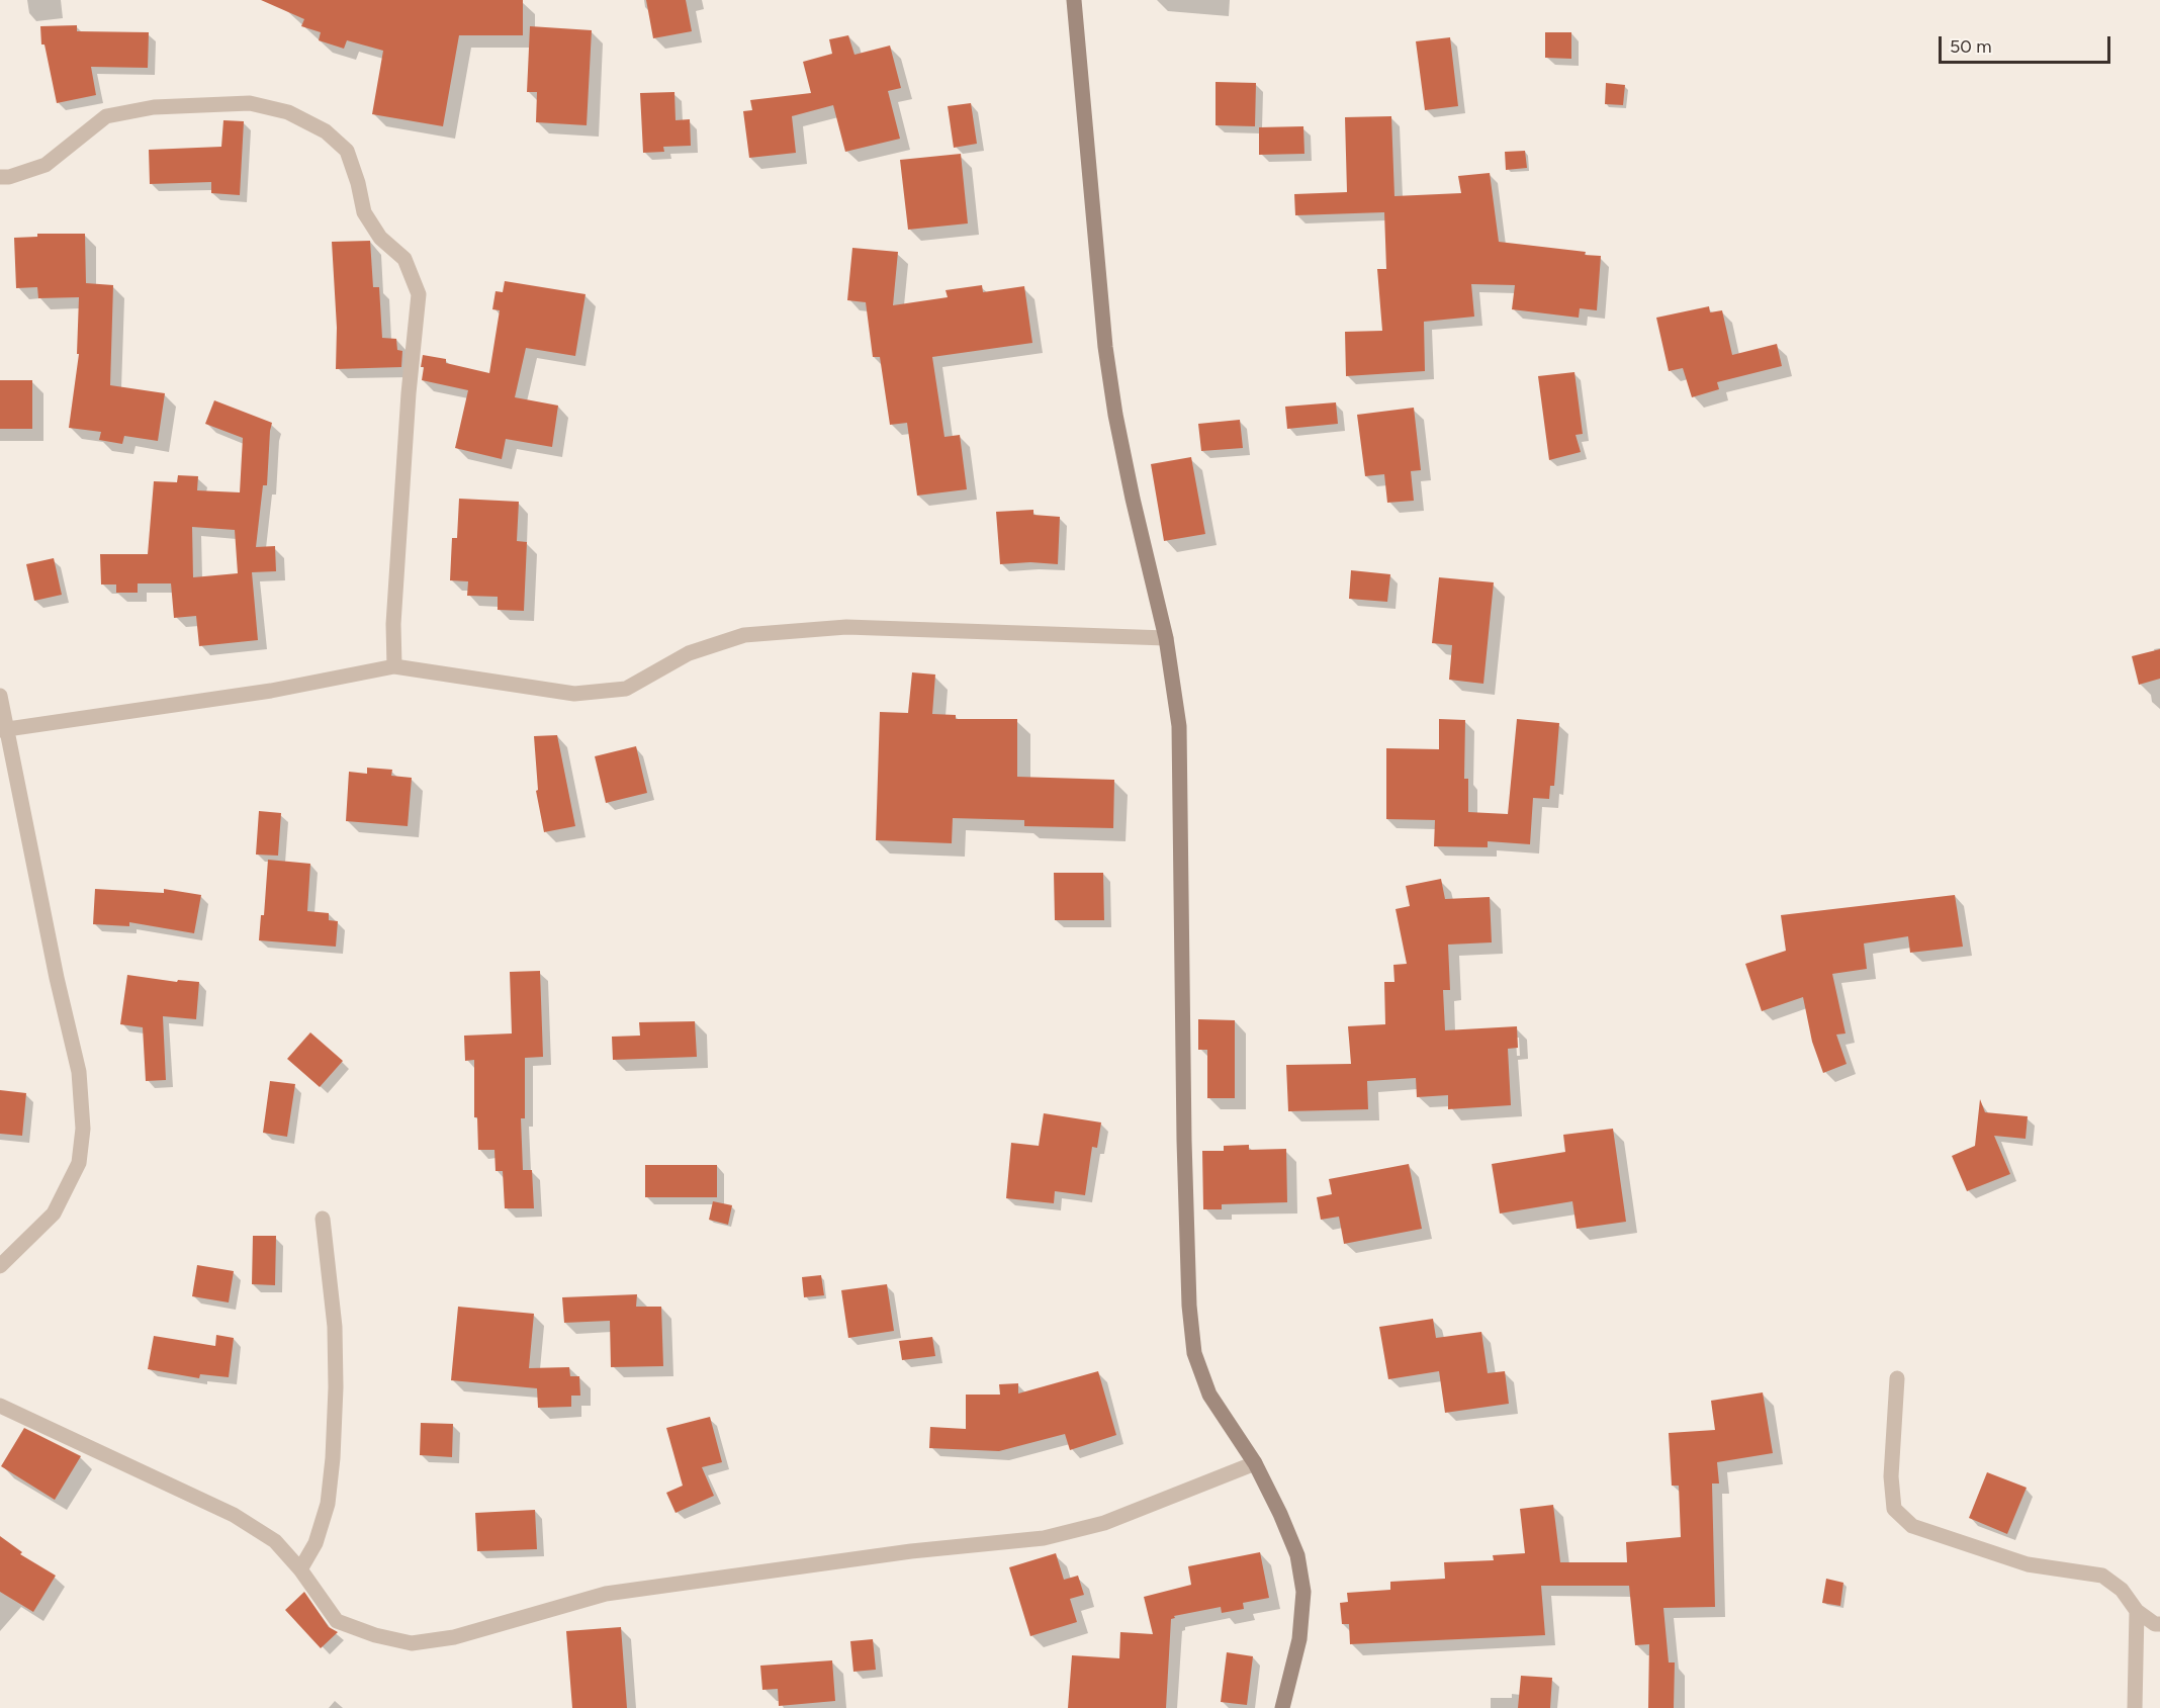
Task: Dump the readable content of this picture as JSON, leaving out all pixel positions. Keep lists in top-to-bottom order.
{
  "scale_bar": "50 m"
}
